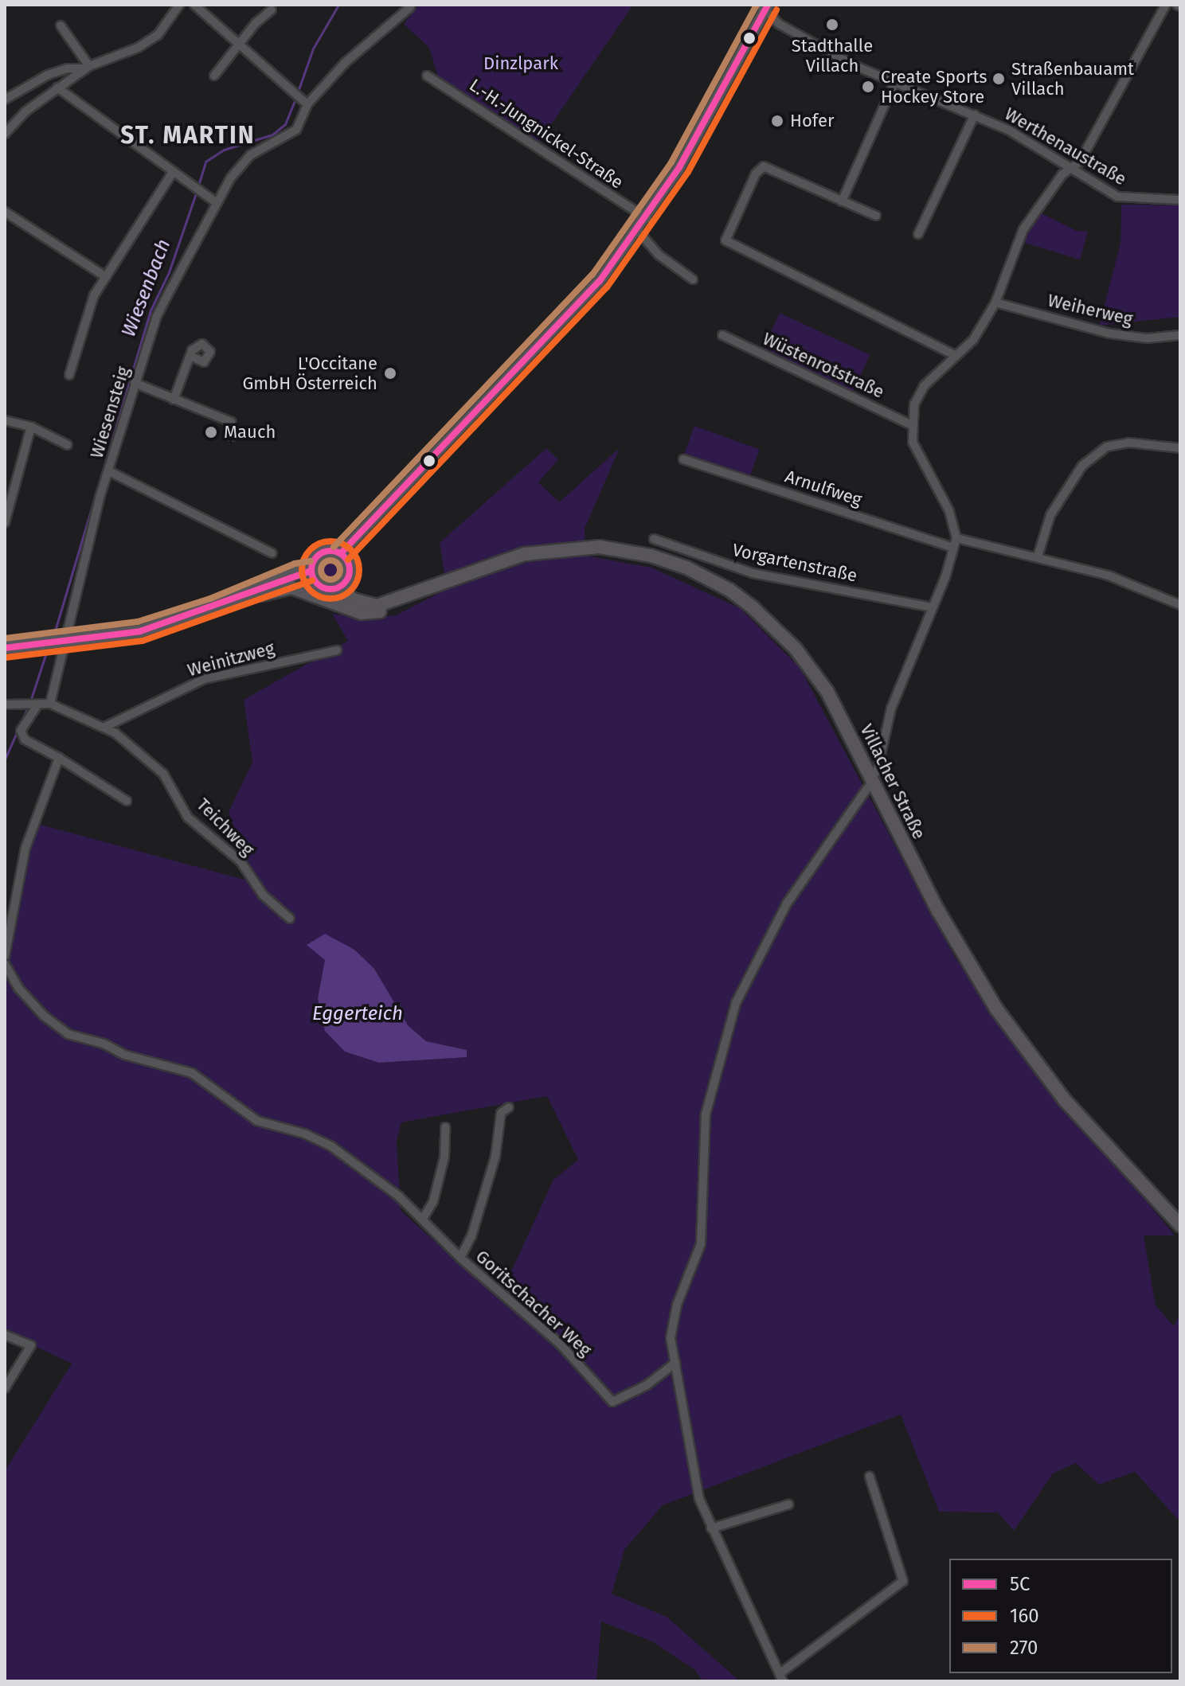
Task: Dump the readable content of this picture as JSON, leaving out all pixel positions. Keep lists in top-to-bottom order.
{
  "streets": {
    "main road": ["Villacher Straße"],
    "street": [
      "L.-H.-Jungnickel-Straße",
      "Werthenaustraße",
      "Weiherweg",
      "Wüstenrotstraße",
      "Wiesensteig",
      "Arnulfweg",
      "Vorgartenstraße",
      "Weinitzweg",
      "Teichweg",
      "Goritschacher Weg"
    ]
  },
  "crossings": [
    ["Wiesensteig", "Teichweg"],
    ["Weinitzweg", "Teichweg"]
  ],
  "districts": ["ST. MARTIN"],
  "water": ["Wiesenbach", "Eggerteich"],
  "parks": ["Dinzlpark"],
  "places": [
    "Stadthalle Villach",
    "Straßenbauamt Villach",
    "Create Sports Hockey Store",
    "Hofer",
    "L'Occitane GmbH Österreich",
    "Mauch"
  ],
  "lines": ["transit line 5C", "transit line 270", "transit line 160"],
  "legend": ["5C", "160", "270"]
}
